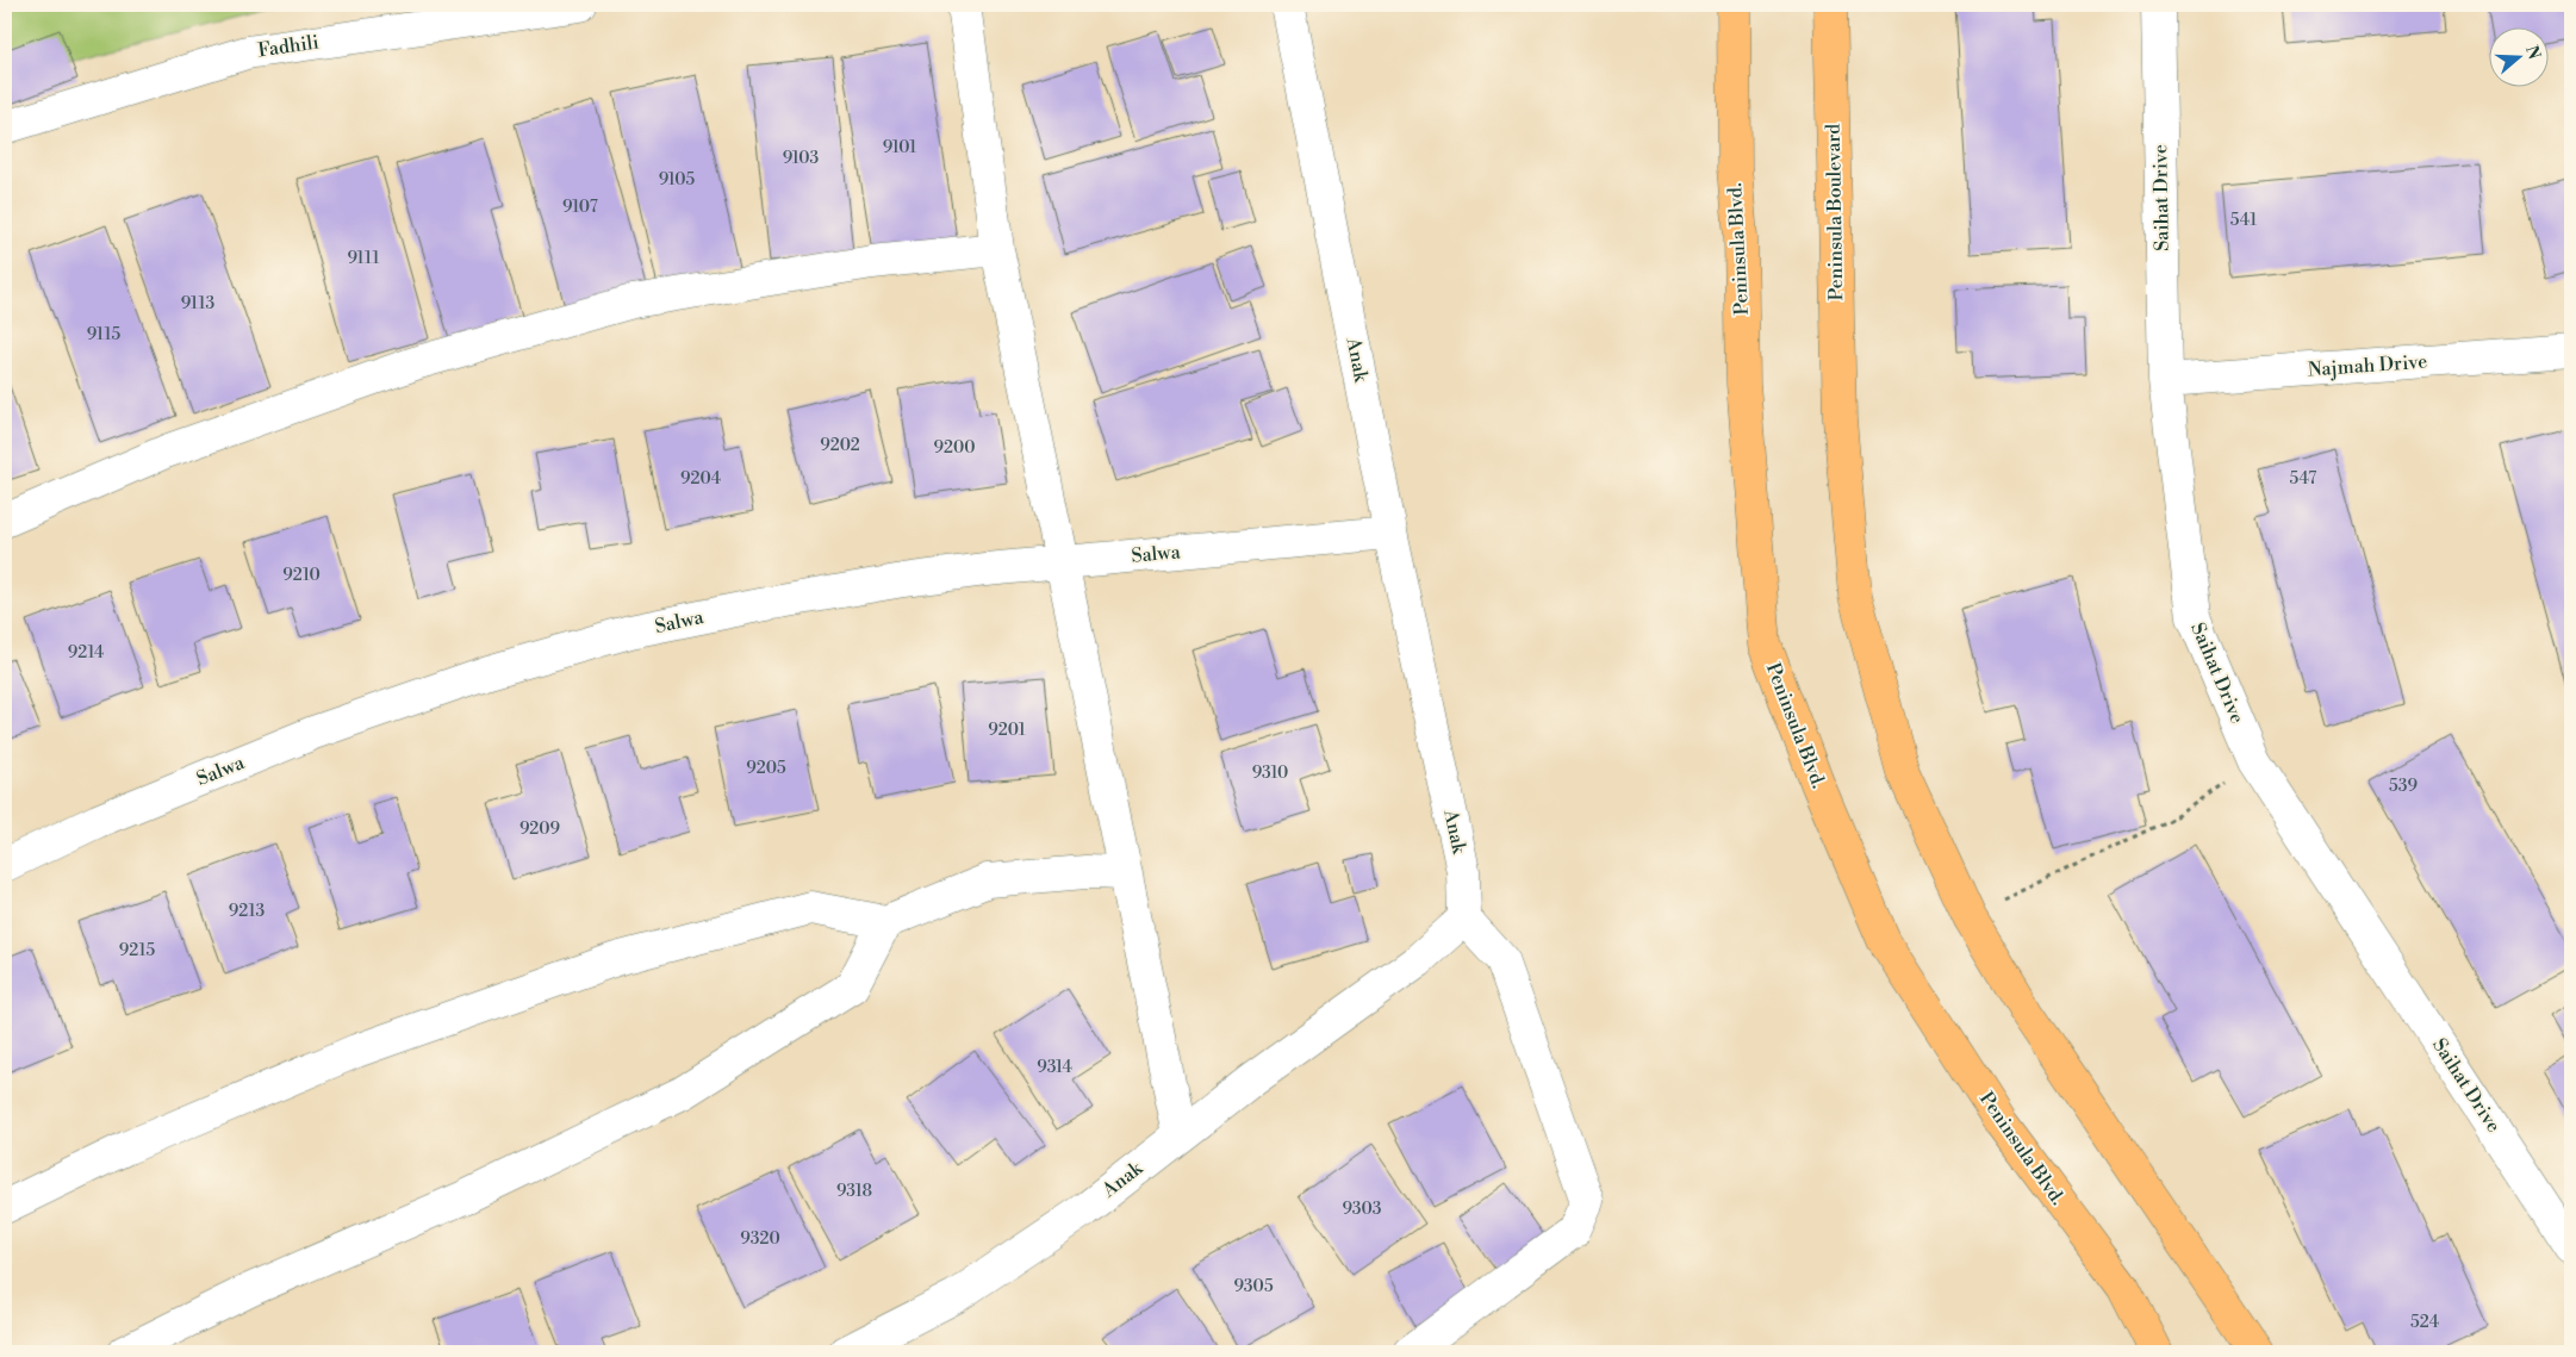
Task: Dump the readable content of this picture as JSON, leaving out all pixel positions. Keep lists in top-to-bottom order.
{
  "streets": {
    "main road": ["Peninsula Boulevard", "Peninsula Blvd."],
    "street": [
      "Fadhili",
      "Saihat Drive",
      "Anak",
      "Najmah Drive",
      "Salwa"
    ]
  },
  "crossings": [
    ["Saihat Drive", "Najmah Drive"],
    ["Anak", "Salwa"]
  ],
  "house_numbers": [
    "9101",
    "9103",
    "9105",
    "9107",
    "541",
    "9111",
    "9113",
    "9115",
    "9202",
    "9200",
    "9204",
    "547",
    "9210",
    "9214",
    "9201",
    "9205",
    "9310",
    "539",
    "9209",
    "9213",
    "9215",
    "9314",
    "9318",
    "9303",
    "9320",
    "9305",
    "524"
  ],
  "north": "right"
}
